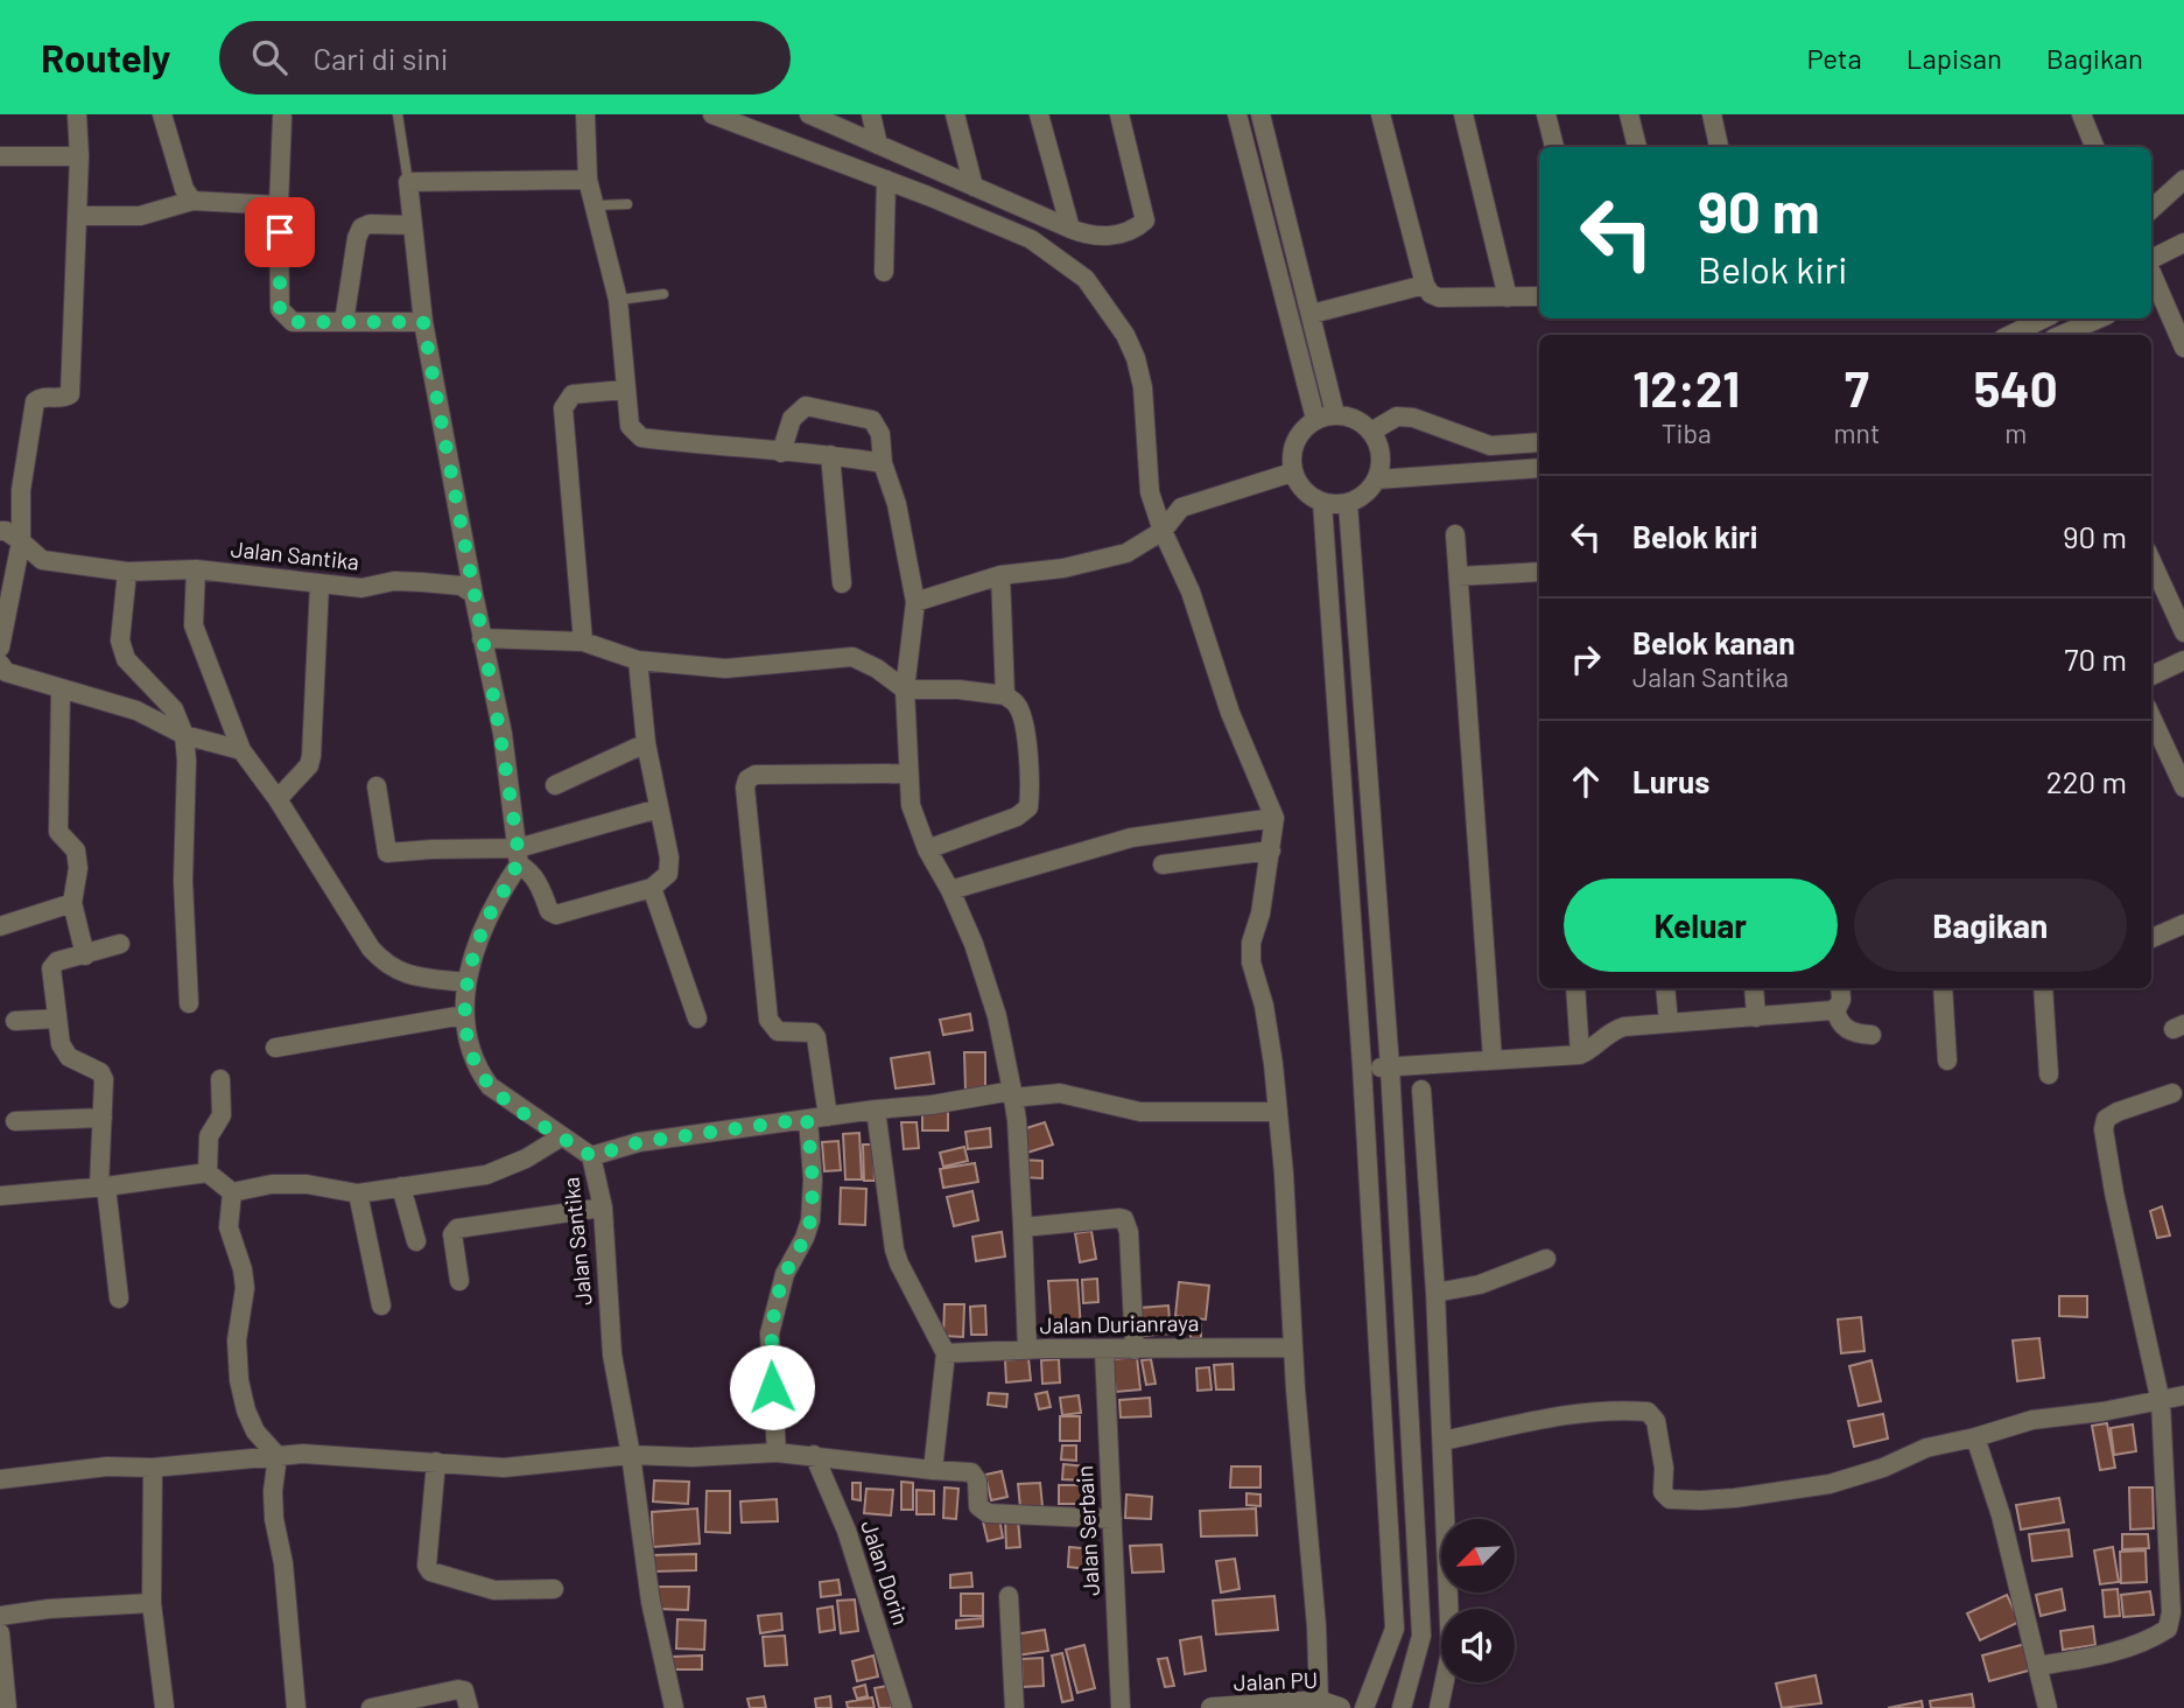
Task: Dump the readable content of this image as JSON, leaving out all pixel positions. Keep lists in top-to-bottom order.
{
  "streets": {
    "street": [
      "Jalan Santika",
      "Jalan Durianraya",
      "Jalan Serbain",
      "Jalan Dorin",
      "Jalan PU"
    ]
  },
  "crossings": [
    ["Jalan Durianraya", "Jalan Serbain"]
  ],
  "north": "bottom left",
  "page": {
    "header": "Routely",
    "search": "Cari di sini",
    "nav": ["Peta", "Lapisan", "Bagikan"],
    "turn": ["90 m", "Belok kiri"],
    "eta": [
      "12:21",
      "Tiba",
      "7",
      "mnt",
      "540",
      "m"
    ],
    "list": [
      {
        "name": "Belok kiri",
        "value": "90 m"
      },
      {
        "name": "Belok kanan",
        "note": "Jalan Santika",
        "value": "70 m"
      },
      {
        "name": "Lurus",
        "value": "220 m"
      }
    ],
    "buttons": ["Keluar", "Bagikan"]
  }
}
